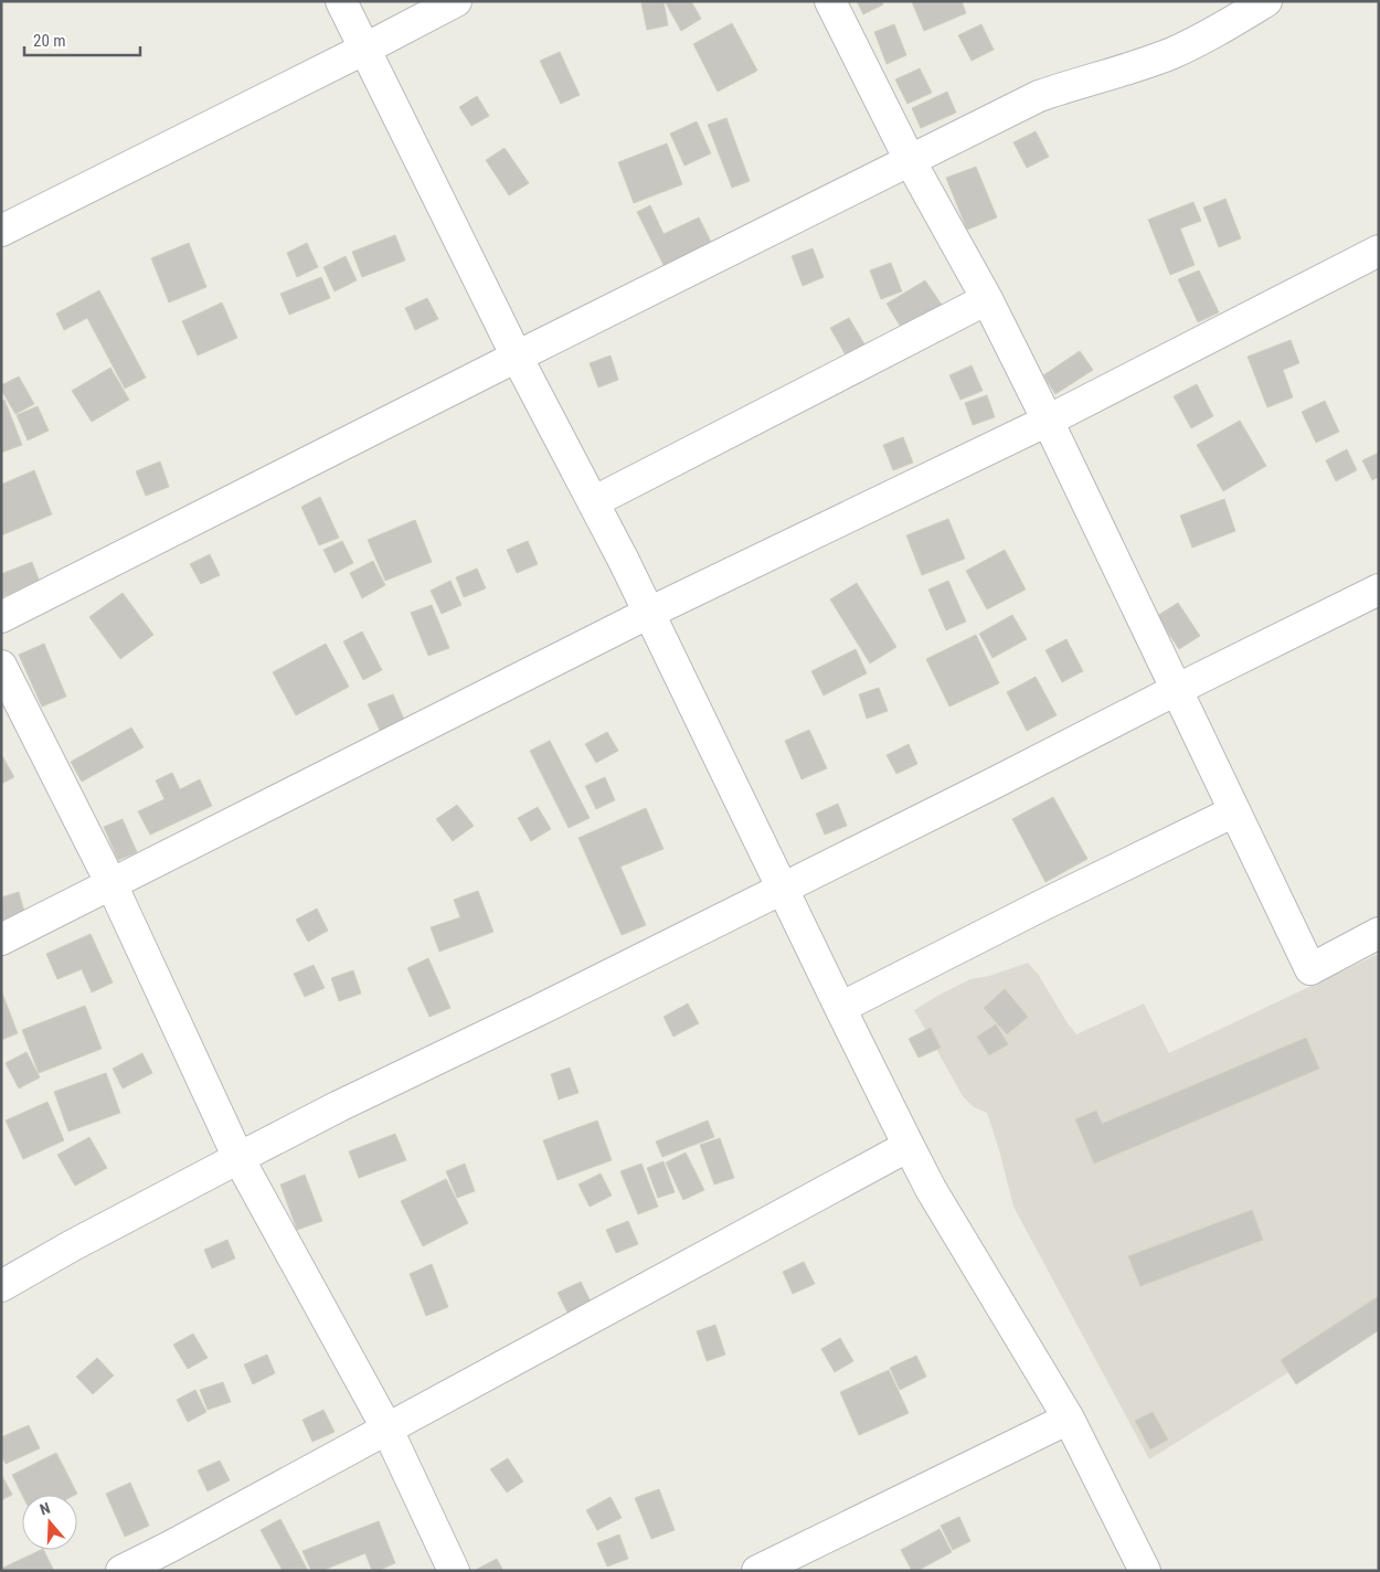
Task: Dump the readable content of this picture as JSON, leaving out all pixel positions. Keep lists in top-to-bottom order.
{
  "scale_bar": "20 m",
  "north": "top"
}
